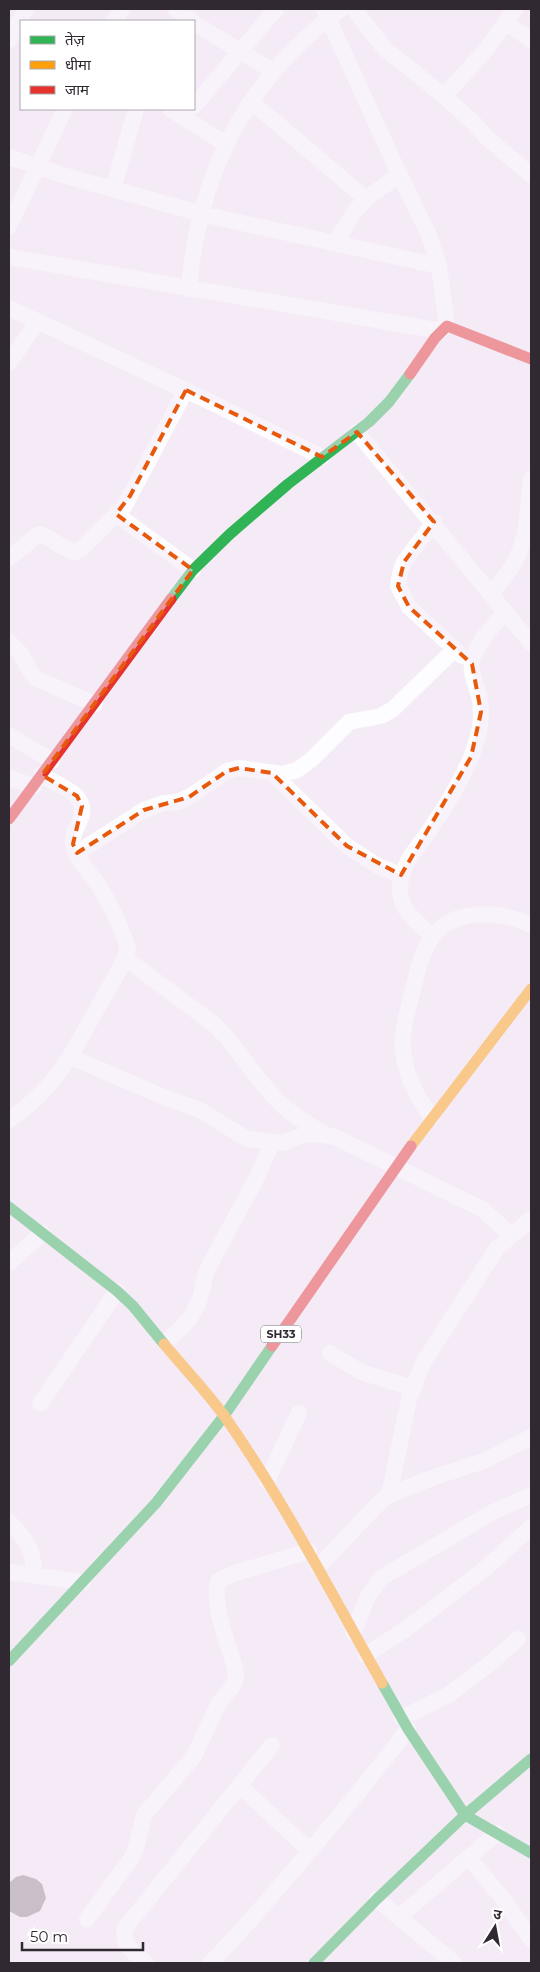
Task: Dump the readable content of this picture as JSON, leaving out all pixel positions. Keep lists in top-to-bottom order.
{
  "streets": {
    "street": ["SH33"]
  },
  "legend": ["तेज़", "धीमा", "जाम"],
  "scale_bar": "50 m",
  "north": "top"
}
